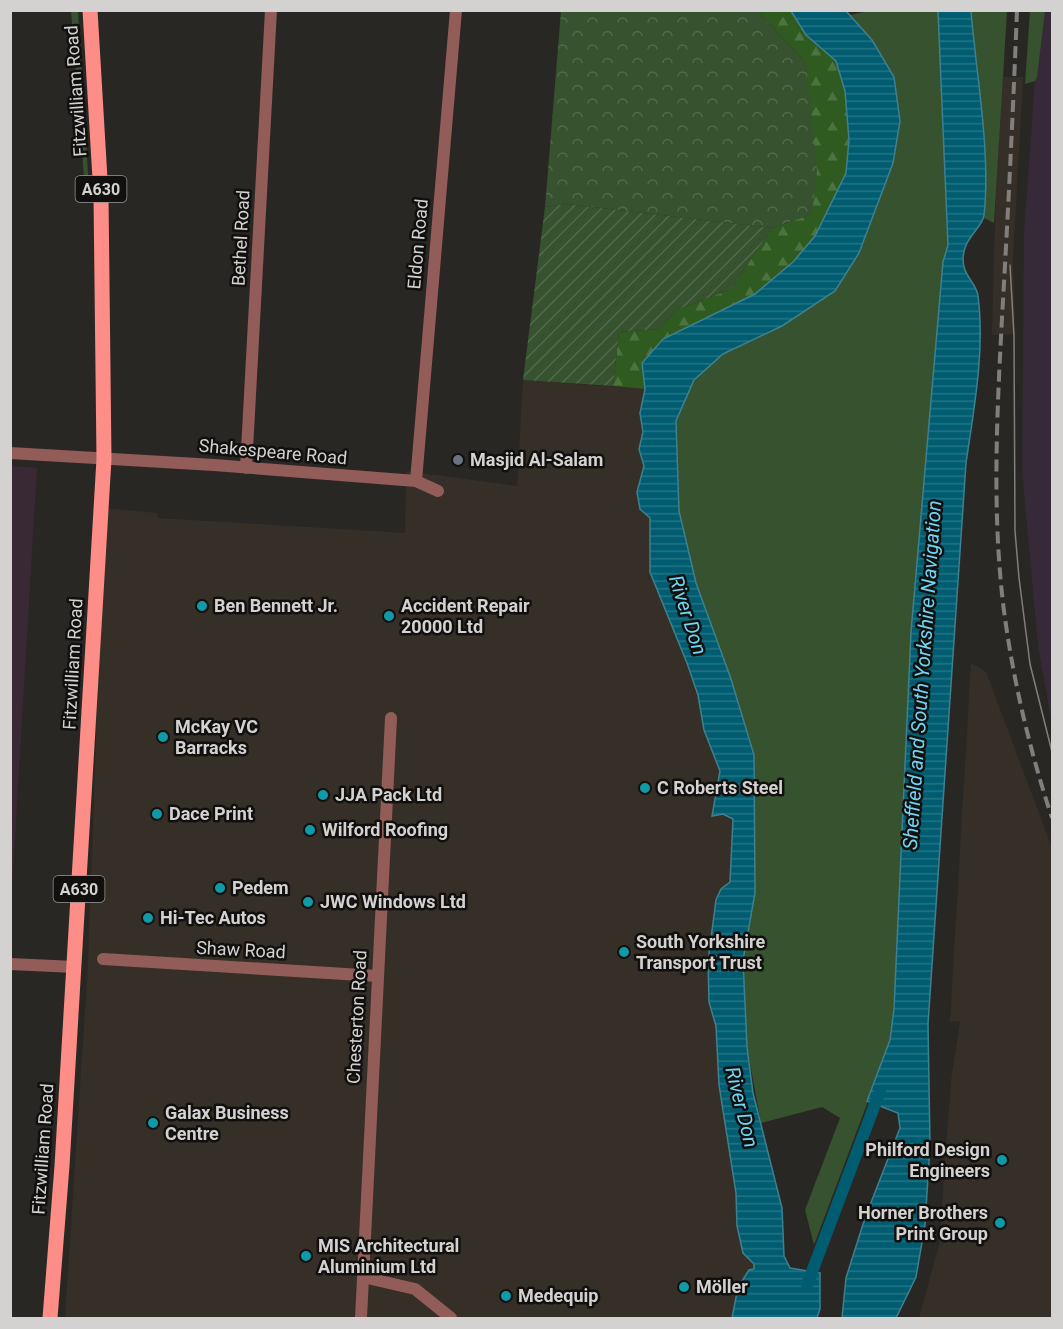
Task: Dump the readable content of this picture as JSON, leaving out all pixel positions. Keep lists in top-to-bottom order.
{
  "streets": {
    "main road": ["Fitzwilliam Road", "A630"],
    "street": [
      "Bethel Road",
      "Eldon Road",
      "Shakespeare Road",
      "Shaw Road",
      "Chesterton Road"
    ]
  },
  "crossings": [
    ["Fitzwilliam Road", "Shakespeare Road"],
    ["Bethel Road", "Shakespeare Road"],
    ["Eldon Road", "Shakespeare Road"],
    ["Shaw Road", "Chesterton Road"]
  ],
  "water": ["River Don", "Sheffield and South Yorkshire Navigation"],
  "places": [
    "Masjid Al-Salam",
    "Ben Bennett Jr.",
    "Accident Repair 20000 Ltd",
    "McKay VC Barracks",
    "C Roberts Steel",
    "JJA Pack Ltd",
    "Dace Print",
    "Wilford Roofing",
    "Pedem",
    "JWC Windows Ltd",
    "Hi-Tec Autos",
    "South Yorkshire Transport Trust",
    "Galax Business Centre",
    "Philford Design Engineers",
    "Horner Brothers Print Group",
    "MIS Architectural Aluminium Ltd",
    "Möller",
    "Medequip"
  ]
}
